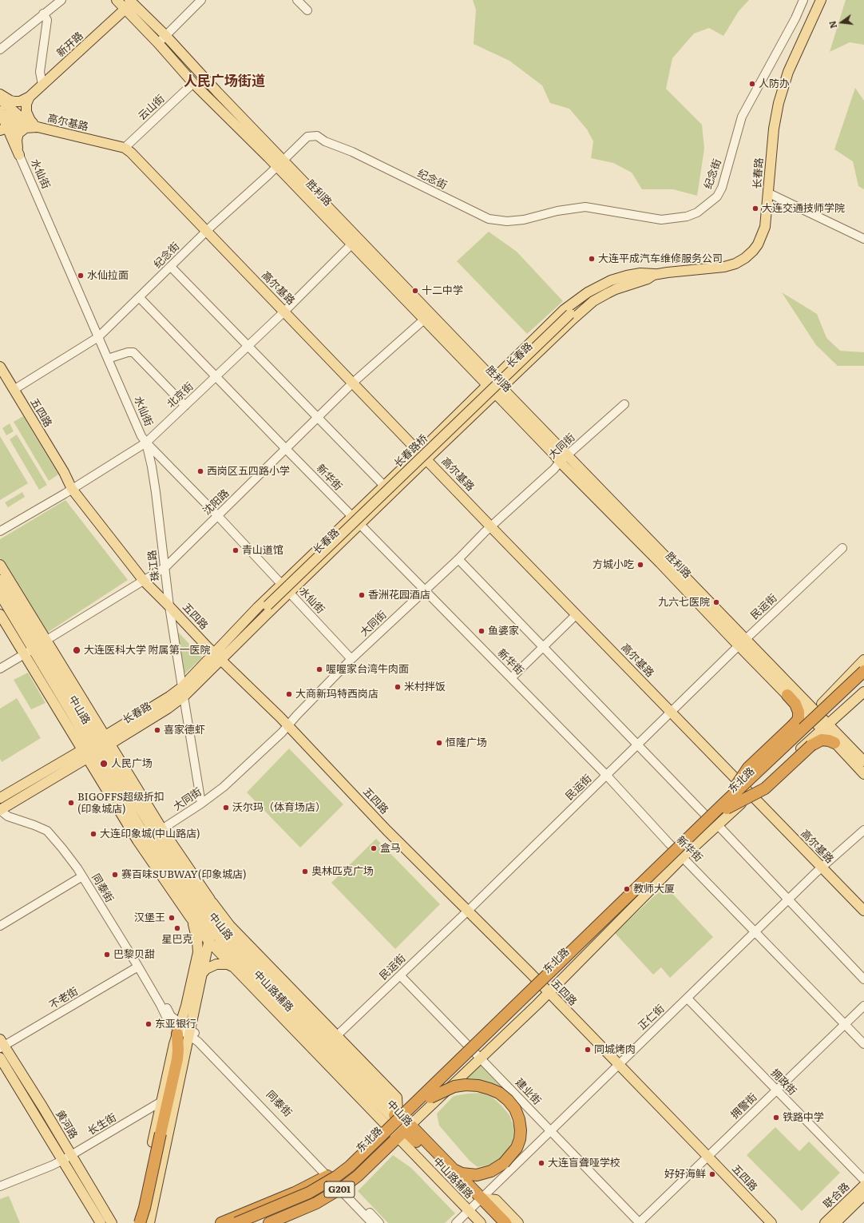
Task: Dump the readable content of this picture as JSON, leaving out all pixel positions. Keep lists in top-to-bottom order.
{
  "streets": {
    "highway": ["中山路", "东北路", "G201"],
    "main road": [
      "新开路",
      "高尔基路",
      "长春路",
      "水仙街",
      "胜利路",
      "五四路",
      "长春路桥",
      "中山路辅路",
      "黄河路",
      "联合路"
    ],
    "street": [
      "云山街",
      "纪念街",
      "北京街",
      "大同街",
      "新华街",
      "沈阳路",
      "珠江路",
      "民运街",
      "同泰街",
      "不老街",
      "正仁街",
      "拥政街",
      "建业街",
      "拥警街",
      "长生街"
    ]
  },
  "crossings": [
    ["新开路", "胜利路"],
    ["云山街", "高尔基路"],
    ["云山街", "胜利路"],
    ["高尔基路", "长春路"],
    ["高尔基路", "水仙街"],
    ["高尔基路", "纪念街"],
    ["高尔基路", "北京街"],
    ["高尔基路", "大同街"],
    ["高尔基路", "沈阳路"],
    ["高尔基路", "民运街"],
    ["高尔基路", "东北路"],
    ["高尔基路", "正仁街"],
    ["长春路", "水仙街"],
    ["长春路", "胜利路"],
    ["长春路", "五四路"],
    ["长春路", "长春路桥"],
    ["长春路", "新华街"],
    ["长春路", "珠江路"],
    ["长春路", "中山路"],
    ["长春路", "同泰街"],
    ["长春路", "中山路辅路"],
    ["水仙街", "纪念街"],
    ["水仙街", "北京街"],
    ["水仙街", "大同街"],
    ["水仙街", "沈阳路"],
    ["水仙街", "珠江路"],
    ["纪念街", "胜利路"],
    ["纪念街", "五四路"],
    ["纪念街", "新华街"],
    ["胜利路", "北京街"],
    ["胜利路", "大同街"],
    ["胜利路", "沈阳路"],
    ["胜利路", "民运街"],
    ["胜利路", "东北路"],
    ["北京街", "五四路"],
    ["北京街", "新华街"],
    ["北京街", "珠江路"],
    ["五四路", "大同街"],
    ["五四路", "沈阳路"],
    ["五四路", "珠江路"],
    ["五四路", "民运街"],
    ["五四路", "东北路"],
    ["五四路", "正仁街"],
    ["五四路", "拥警街"],
    ["大同街", "新华街"],
    ["大同街", "中山路"],
    ["大同街", "中山路辅路"],
    ["新华街", "沈阳路"],
    ["新华街", "民运街"],
    ["新华街", "东北路"],
    ["新华街", "正仁街"],
    ["新华街", "拥警街"],
    ["沈阳路", "珠江路"],
    ["沈阳路", "中山路"],
    ["民运街", "中山路"],
    ["民运街", "中山路辅路"],
    ["民运街", "建业街"],
    ["中山路", "东北路"],
    ["中山路", "中山路辅路"],
    ["中山路", "正仁街"],
    ["东北路", "同泰街"],
    ["东北路", "中山路辅路"],
    ["东北路", "建业街"],
    ["同泰街", "不老街"],
    ["中山路辅路", "正仁街"],
    ["不老街", "黄河路"],
    ["正仁街", "拥政街"],
    ["正仁街", "建业街"],
    ["拥政街", "拥警街"],
    ["建业街", "拥警街"],
    ["黄河路", "长生街"]
  ],
  "districts": ["人民广场街道"],
  "places": [
    "人防办",
    "大连交通技师学院",
    "大连平成汽车维修服务公司",
    "水仙拉面",
    "十二中学",
    "西岗区五四路小学",
    "青山道馆",
    "方城小吃",
    "香洲花园酒店",
    "九六七医院",
    "鱼婆家",
    "大连医科大学 附属第一医院",
    "喔喔家台湾牛肉面",
    "米村拌饭",
    "大商新玛特西岗店",
    "喜家德虾",
    "恒隆广场",
    "人民广场",
    "BIGOFFS超级折扣 (印象城店)",
    "沃尔玛（体育场店）",
    "大连印象城(中山路店)",
    "盒马",
    "奥林匹克广场",
    "赛百味SUBWAY(印象城店)",
    "教师大厦",
    "汉堡王",
    "星巴克",
    "巴黎贝甜",
    "东亚银行",
    "同城烤肉",
    "铁路中学",
    "大连盲聋哑学校",
    "好好海鲜"
  ],
  "north": "left"
}
